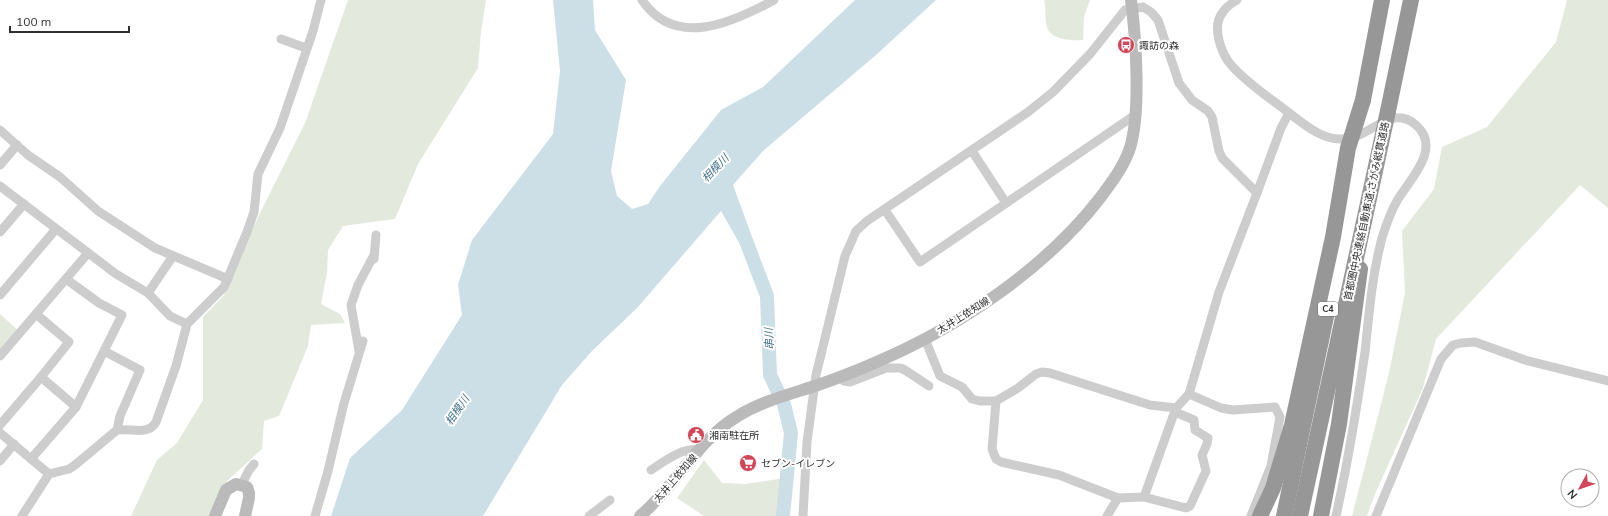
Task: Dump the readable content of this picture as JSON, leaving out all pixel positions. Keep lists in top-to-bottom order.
{
  "streets": {
    "highway": ["首都圏中央連絡自動車道;さがみ縦貫道路", "C4"],
    "main road": ["太井上依知線"]
  },
  "water": ["相模川", "串川"],
  "places": {
    "bus stop": ["諏訪の森"],
    "public building": ["湘南駐在所"],
    "supermarket": ["セブン-イレブン"]
  },
  "scale_bar": "100 m",
  "north": "bottom left"
}
